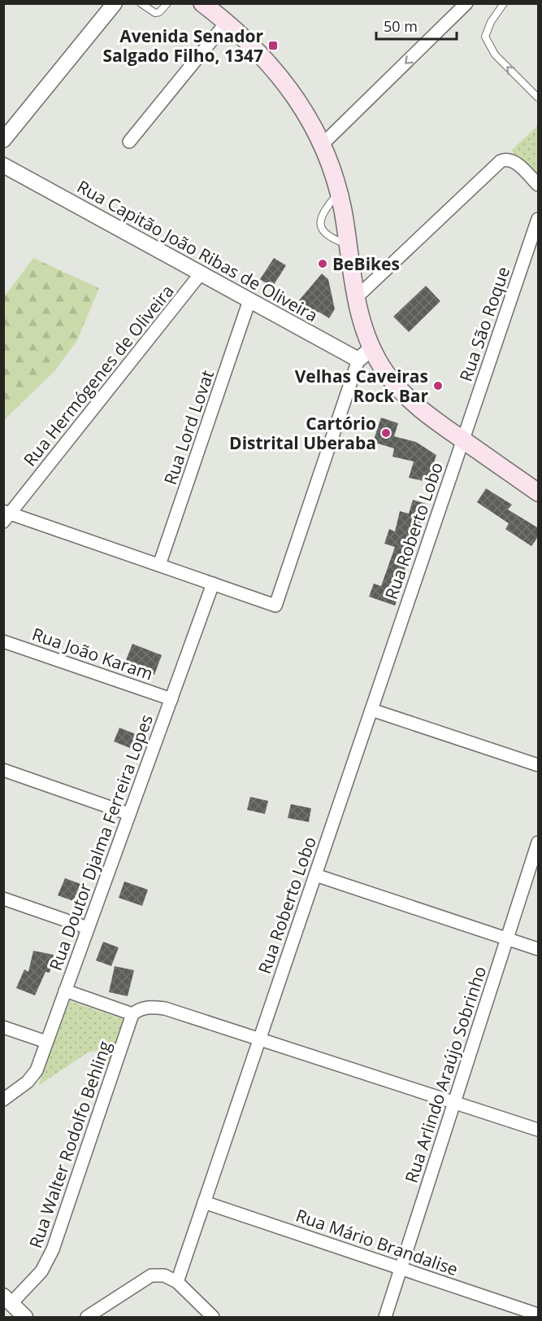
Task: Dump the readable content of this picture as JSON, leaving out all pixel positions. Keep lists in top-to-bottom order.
{
  "streets": {
    "street": [
      "Rua Capitão João Ribas de Oliveira",
      "Rua São Roque",
      "Rua Hermógenes de Oliveira",
      "Rua Lord Lovat",
      "Rua Roberto Lobo",
      "Rua João Karam",
      "Rua Doutor Djalma Ferreira Lopes",
      "Rua Arlindo Araújo Sobrinho",
      "Rua Walter Rodolfo Behling",
      "Rua Mário Brandalise"
    ]
  },
  "crossings": [
    ["Rua Capitão João Ribas de Oliveira", "Rua Hermógenes de Oliveira"],
    ["Rua Capitão João Ribas de Oliveira", "Rua Lord Lovat"],
    ["Rua São Roque", "Rua Roberto Lobo"],
    ["Rua Roberto Lobo", "Rua Mário Brandalise"],
    ["Rua João Karam", "Rua Doutor Djalma Ferreira Lopes"],
    ["Rua Arlindo Araújo Sobrinho", "Rua Mário Brandalise"]
  ],
  "places": {
    "transit": ["Avenida Senador Salgado Filho, 1347"],
    "other": ["BeBikes", "Velhas Caveiras Rock Bar", "Cartório Distrital Uberaba"]
  },
  "scale_bar": "50 m"
}
